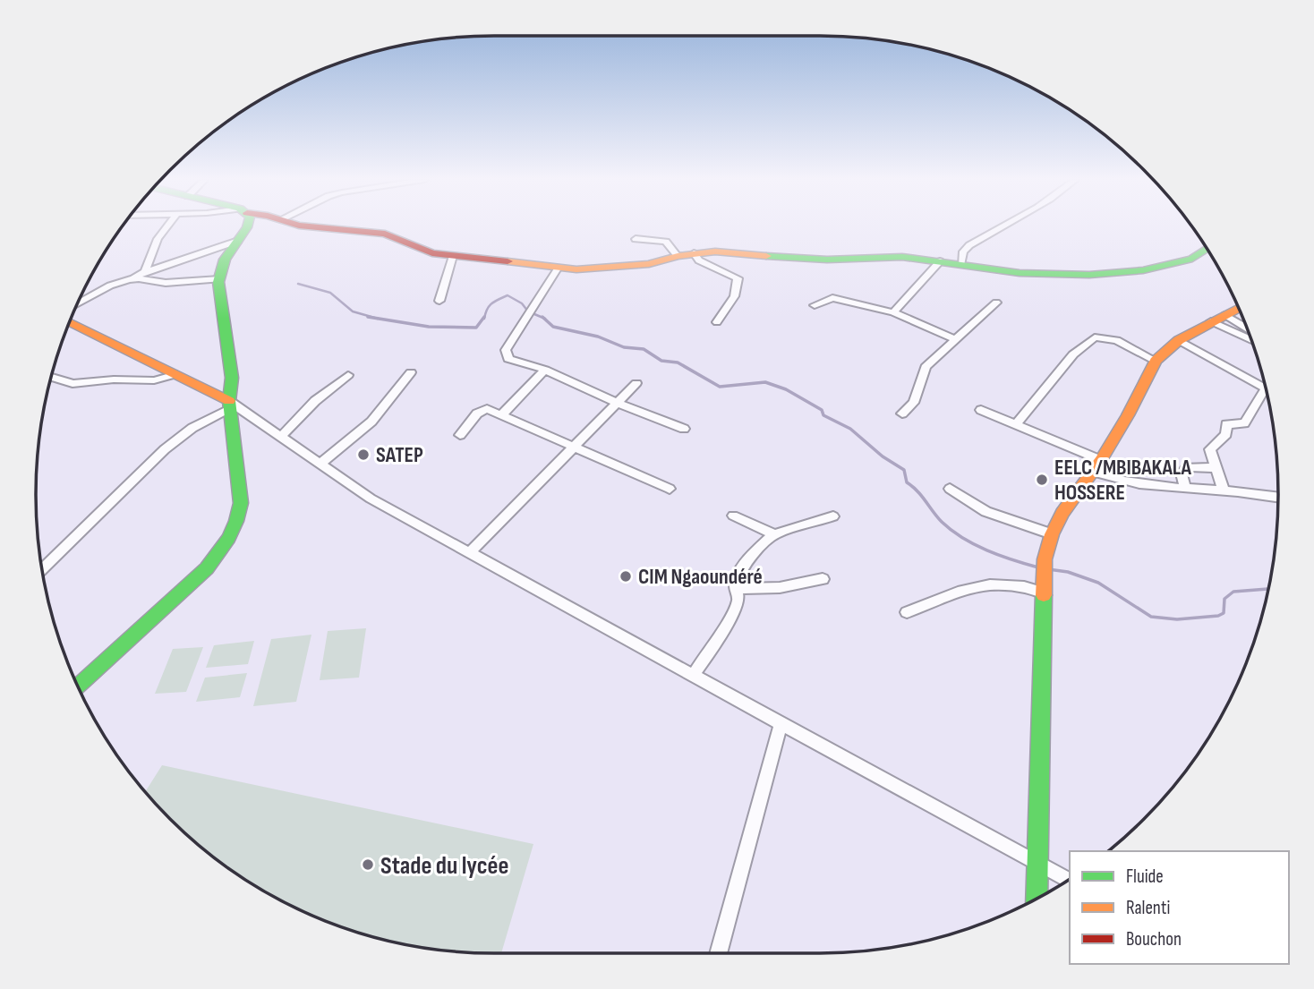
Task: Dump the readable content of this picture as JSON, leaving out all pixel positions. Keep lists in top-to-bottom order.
{
  "places": [
    "SATEP",
    "EELC /MBIBAKALA HOSSERE",
    "CIM Ngaoundéré",
    "Stade du lycée"
  ],
  "legend": ["Fluide", "Ralenti", "Bouchon"]
}
